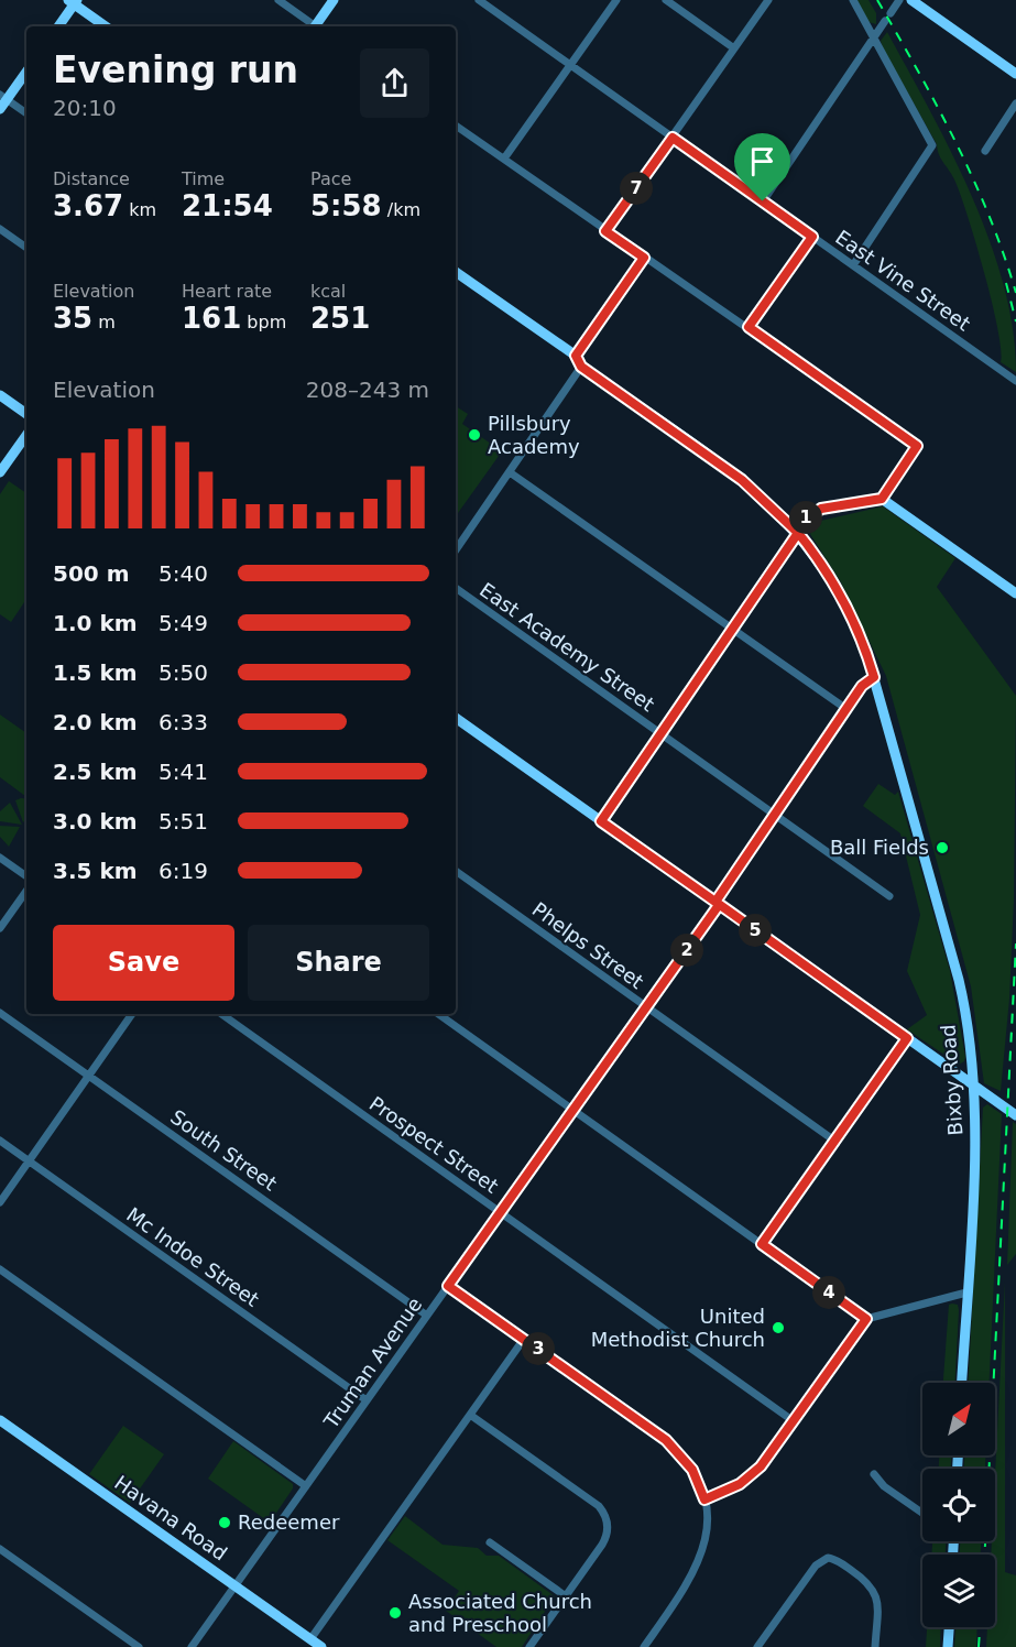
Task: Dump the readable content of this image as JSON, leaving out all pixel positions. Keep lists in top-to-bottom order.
{
  "streets": {
    "main road": ["Bixby Road", "Havana Road"],
    "street": [
      "East Vine Street",
      "East Academy Street",
      "Phelps Street",
      "Prospect Street",
      "South Street",
      "Mc Indoe Street",
      "Truman Avenue"
    ]
  },
  "crossings": [
    ["East Academy Street", "Truman Avenue"],
    ["Phelps Street", "Truman Avenue"],
    ["Bixby Road", "Truman Avenue"],
    ["Prospect Street", "Truman Avenue"],
    ["South Street", "Truman Avenue"],
    ["Mc Indoe Street", "Truman Avenue"],
    ["Truman Avenue", "Havana Road"]
  ],
  "places": [
    "Pillsbury Academy",
    "Ball Fields",
    "United Methodist Church",
    "Redeemer",
    "Associated Church and Preschool"
  ],
  "north": "top right",
  "page": {
    "heading": ["Evening run", "20:10"],
    "stats": [
      ["Distance", "3.67 km"],
      ["Time", "21:54"],
      ["Pace", "5:58 /km"],
      ["Elevation", "35 m"],
      ["Heart rate", "161 bpm"],
      ["kcal", "251"]
    ],
    "pins": [
      "7",
      "1",
      "5",
      "2",
      "4",
      "3"
    ],
    "chart": ["Elevation", "208–243 m"],
    "list": [
      {
        "name": "500 m",
        "note": "5:40"
      },
      {
        "name": "1.0 km",
        "note": "5:49"
      },
      {
        "name": "1.5 km",
        "note": "5:50"
      },
      {
        "name": "2.0 km",
        "note": "6:33"
      },
      {
        "name": "2.5 km",
        "note": "5:41"
      },
      {
        "name": "3.0 km",
        "note": "5:51"
      },
      {
        "name": "3.5 km",
        "note": "6:19"
      }
    ],
    "buttons": ["Save", "Share"]
  }
}
